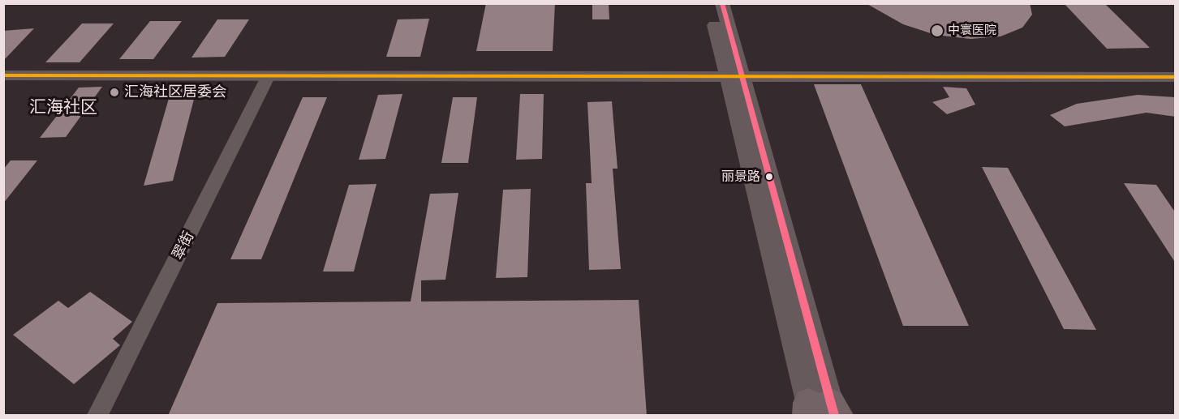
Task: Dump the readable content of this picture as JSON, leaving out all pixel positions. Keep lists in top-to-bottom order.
{
  "streets": {
    "street": ["翠街"]
  },
  "districts": ["汇海社区"],
  "places": ["中寰医院", "汇海社区居委会", "丽景路"]
}
